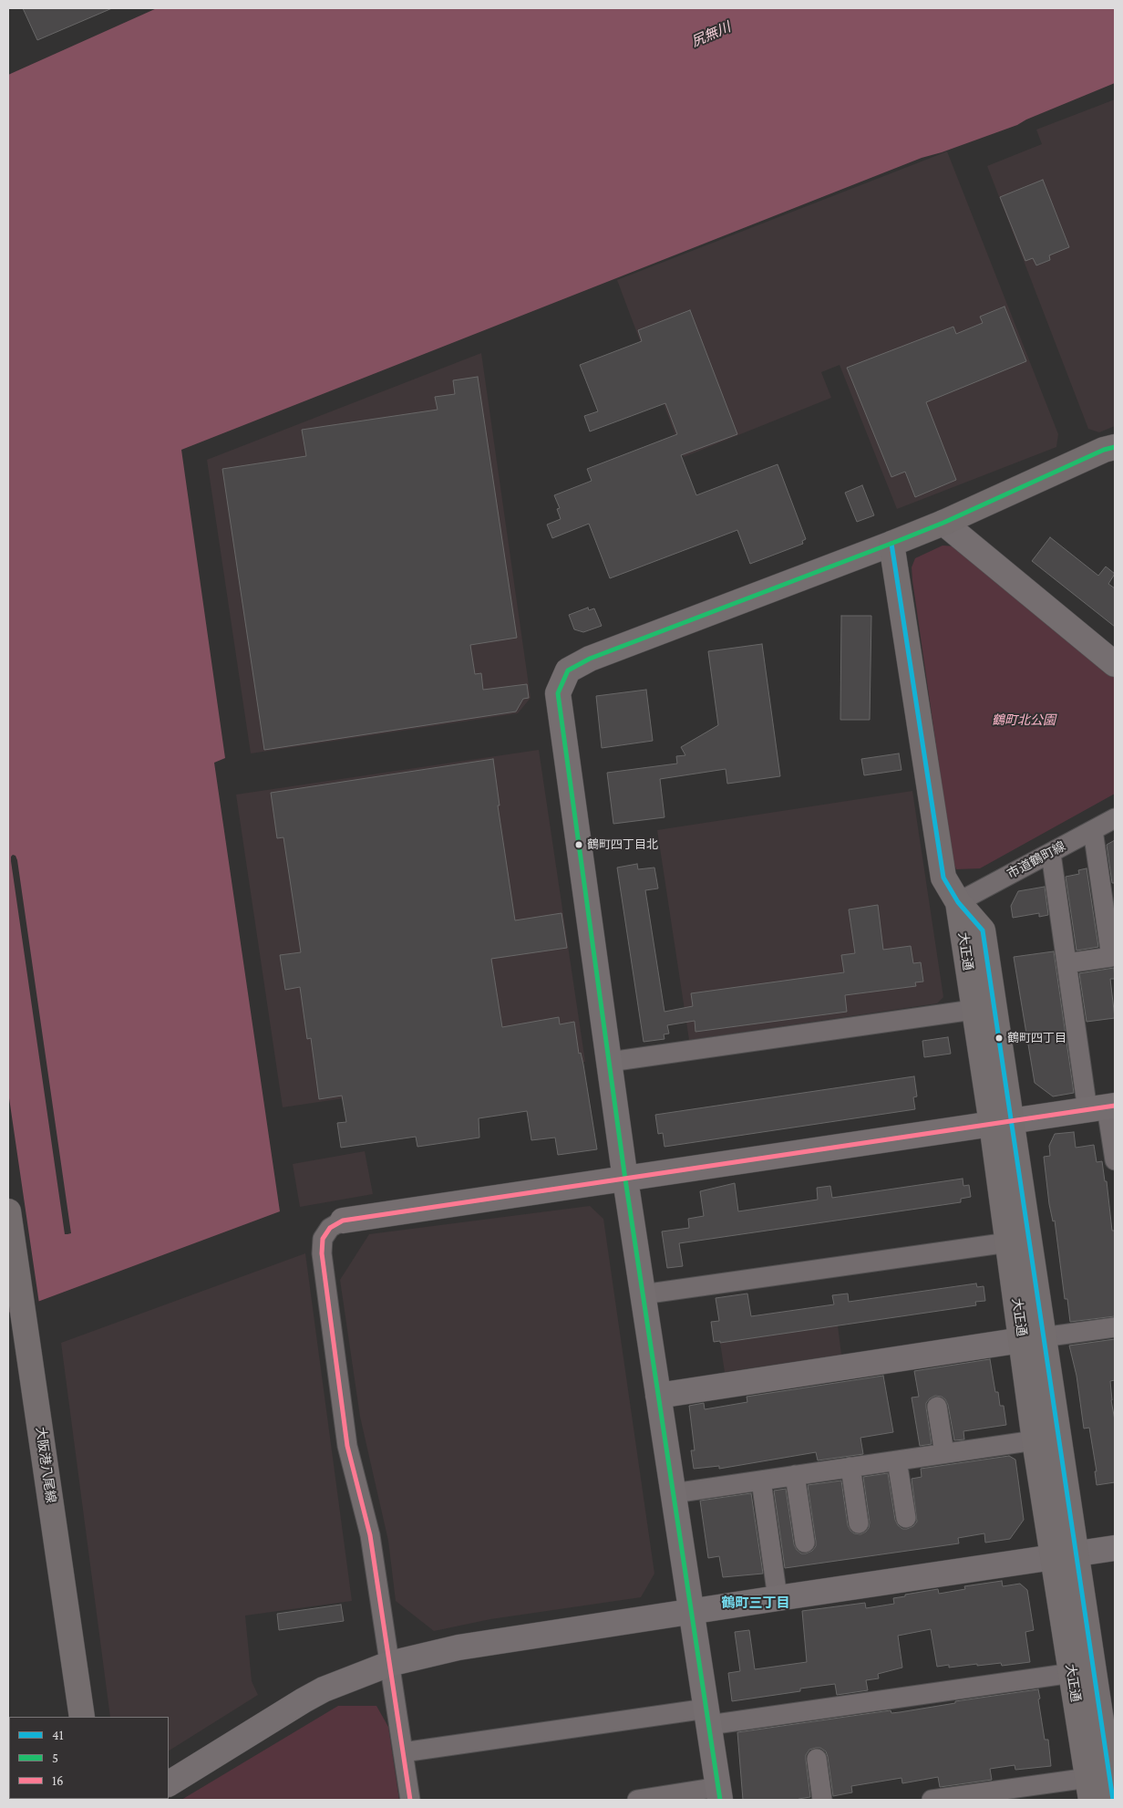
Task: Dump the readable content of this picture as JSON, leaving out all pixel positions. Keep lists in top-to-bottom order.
{
  "streets": {
    "main road": ["大正通", "大阪港八尾線"],
    "street": ["市道鶴町線"]
  },
  "crossings": [
    ["市道鶴町線", "大正通"]
  ],
  "districts": ["鶴町三丁目"],
  "water": ["尻無川"],
  "parks": ["鶴町北公園"],
  "places": ["鶴町四丁目北", "鶴町四丁目"],
  "lines": ["transit line 5", "transit line 41", "transit line 16"],
  "legend": ["41", "5", "16"]
}
